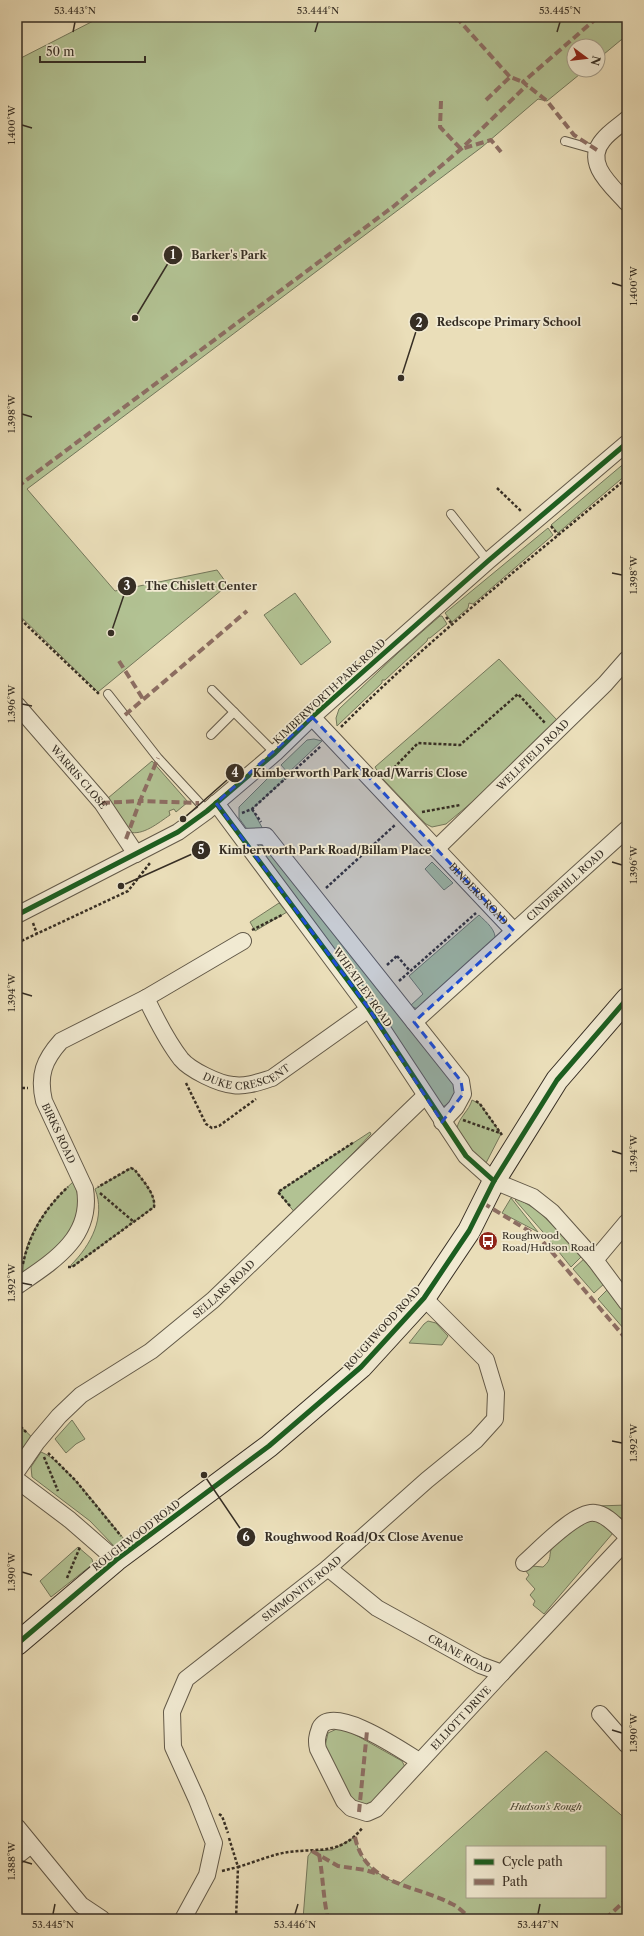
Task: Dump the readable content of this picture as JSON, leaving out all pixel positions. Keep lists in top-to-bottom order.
{
  "streets": {
    "street": [
      "KIMBERWORTH PARK ROAD",
      "WELLFIELD ROAD",
      "WARRIS CLOSE",
      "CINDERHILL ROAD",
      "BINDERS ROAD",
      "WHEATLEY ROAD",
      "DUKE CRESCENT",
      "BIRKS ROAD",
      "SELLARS ROAD",
      "ROUGHWOOD ROAD",
      "SIMMONITE ROAD",
      "CRANE ROAD",
      "ELLIOTT DRIVE"
    ]
  },
  "crossings": [
    ["KIMBERWORTH PARK ROAD", "WARRIS CLOSE"],
    ["KIMBERWORTH PARK ROAD", "BINDERS ROAD"],
    ["KIMBERWORTH PARK ROAD", "WHEATLEY ROAD"],
    ["WELLFIELD ROAD", "BINDERS ROAD"],
    ["CINDERHILL ROAD", "BINDERS ROAD"],
    ["CINDERHILL ROAD", "WHEATLEY ROAD"],
    ["WHEATLEY ROAD", "DUKE CRESCENT"],
    ["WHEATLEY ROAD", "SELLARS ROAD"],
    ["WHEATLEY ROAD", "ROUGHWOOD ROAD"],
    ["DUKE CRESCENT", "BIRKS ROAD"],
    ["ROUGHWOOD ROAD", "SIMMONITE ROAD"],
    ["SIMMONITE ROAD", "CRANE ROAD"],
    ["CRANE ROAD", "ELLIOTT DRIVE"]
  ],
  "parks": ["Hudson's Rough"],
  "places": {
    "other": [
      "Barker's Park",
      "Redscope Primary School",
      "The Chislett Center",
      "Kimberworth Park Road/Warris Close",
      "Kimberworth Park Road/Billam Place",
      "Roughwood Road/Ox Close Avenue"
    ],
    "bus stop": ["Roughwood Road/Hudson Road"]
  },
  "legend": ["Cycle path", "Path"],
  "scale_bar": "50 m",
  "north": "right",
  "coordinates": [
    "53.443°N",
    "53.444°N",
    "53.445°N",
    "1.400°W",
    "1.398°W",
    "1.396°W",
    "1.394°W",
    "1.392°W",
    "1.390°W",
    "1.388°W",
    "53.446°N",
    "53.447°N"
  ]
}
